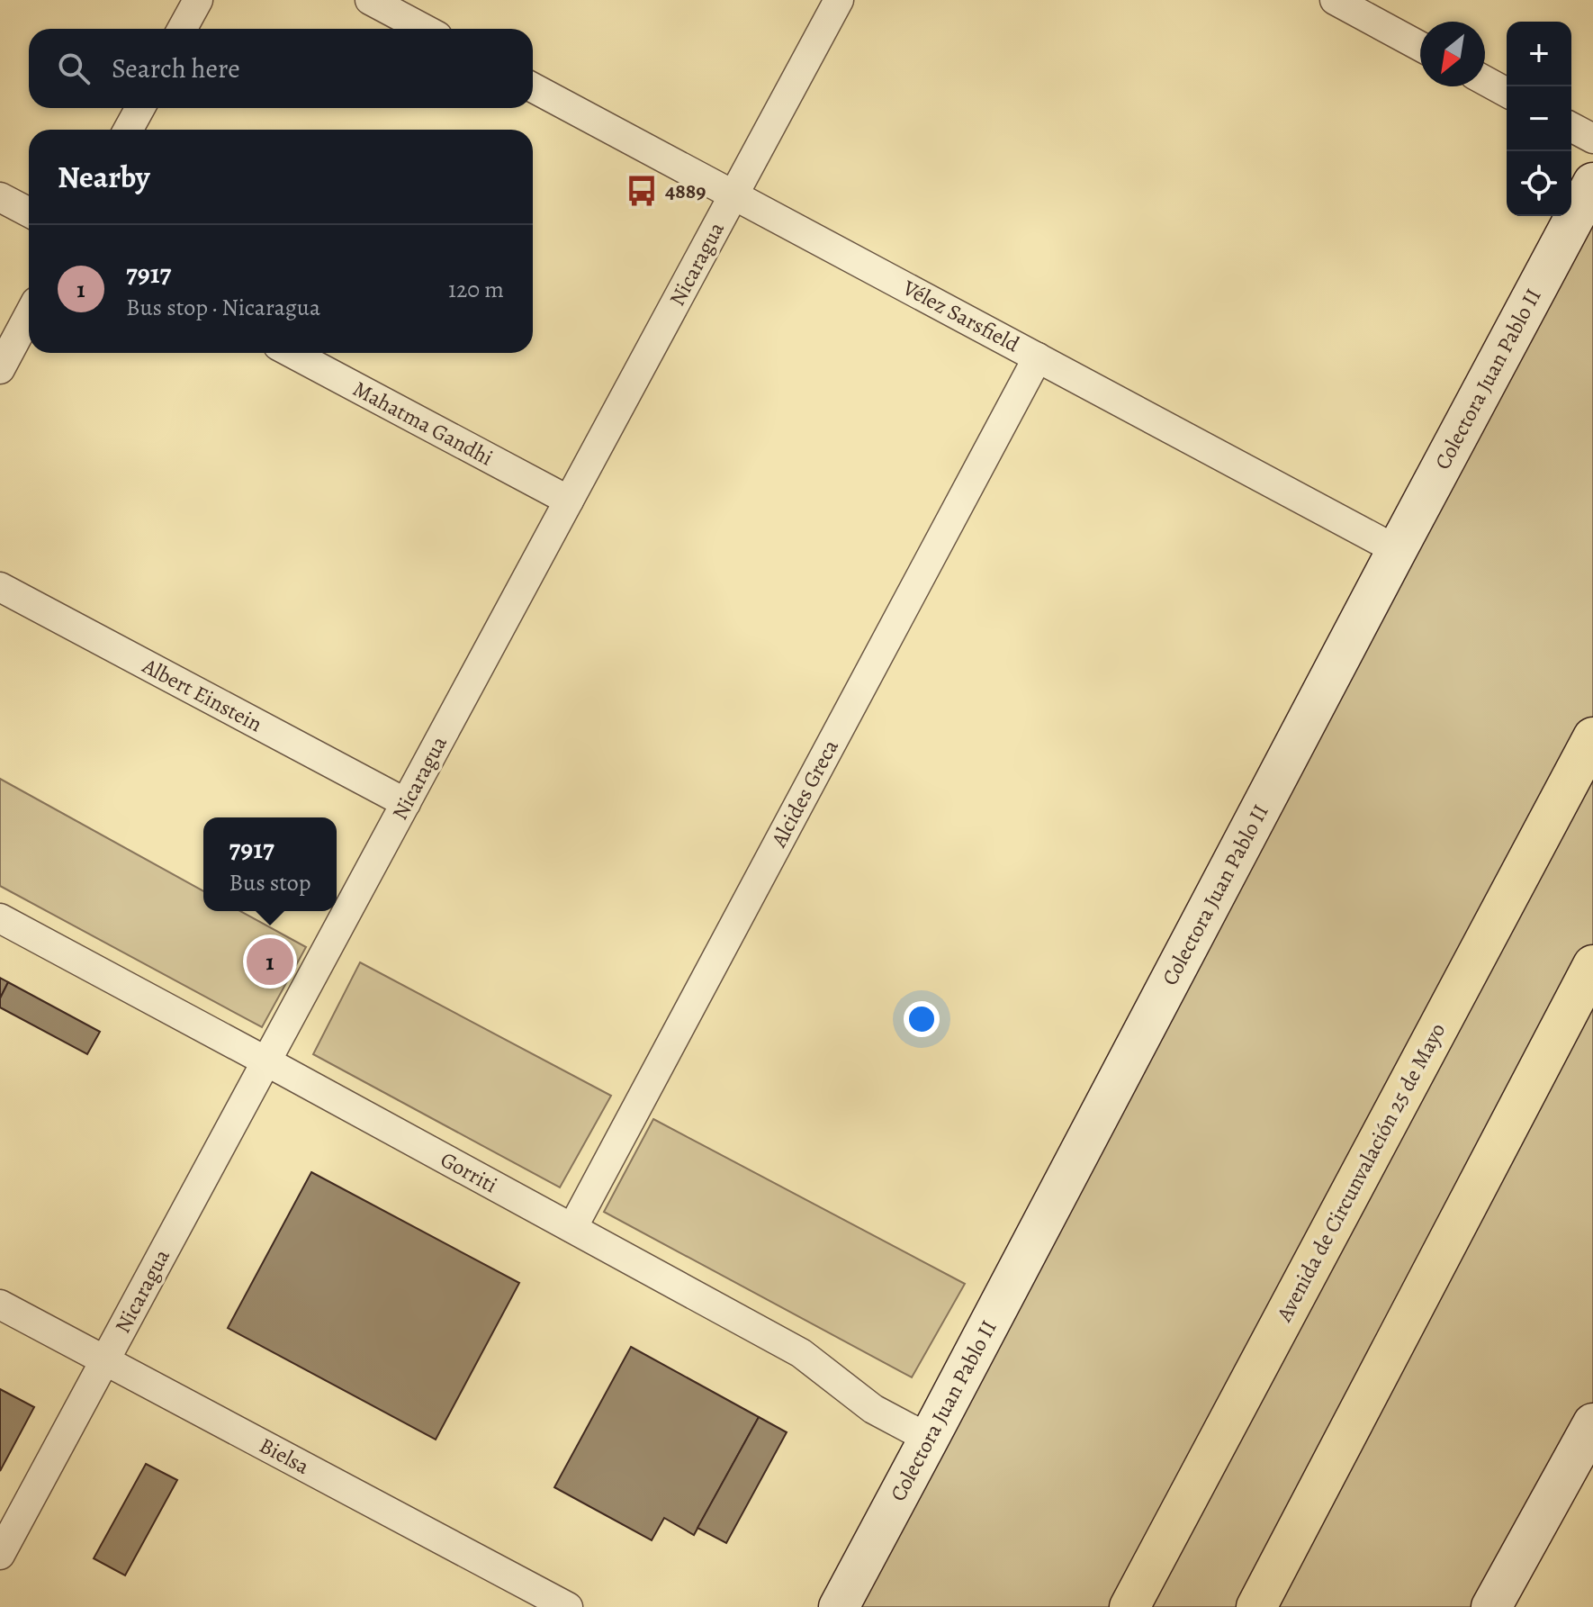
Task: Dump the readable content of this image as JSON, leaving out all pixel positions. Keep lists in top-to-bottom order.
{
  "streets": {
    "highway": ["Avenida de Circunvalación 25 de Mayo"],
    "main road": ["Colectora Juan Pablo II"],
    "street": [
      "Nicaragua",
      "Vélez Sarsfield",
      "Mahatma Gandhi",
      "Albert Einstein",
      "Alcides Greca",
      "Gorriti",
      "Bielsa"
    ]
  },
  "crossings": [
    ["Nicaragua", "Vélez Sarsfield"],
    ["Nicaragua", "Mahatma Gandhi"],
    ["Nicaragua", "Albert Einstein"],
    ["Nicaragua", "Gorriti"],
    ["Nicaragua", "Bielsa"],
    ["Vélez Sarsfield", "Colectora Juan Pablo II"],
    ["Vélez Sarsfield", "Alcides Greca"],
    ["Colectora Juan Pablo II", "Gorriti"],
    ["Alcides Greca", "Gorriti"]
  ],
  "places": {
    "bus stop": ["4889"]
  },
  "north": "bottom left",
  "page": {
    "map_buttons": ["+", "−"],
    "search": "Search here",
    "heading": "Nearby",
    "list": [
      {
        "mark": "1",
        "name": "7917",
        "note": "Bus stop · Nicaragua",
        "value": "120 m"
      }
    ],
    "popup": ["7917", "Bus stop"],
    "pins": "1"
  }
}
